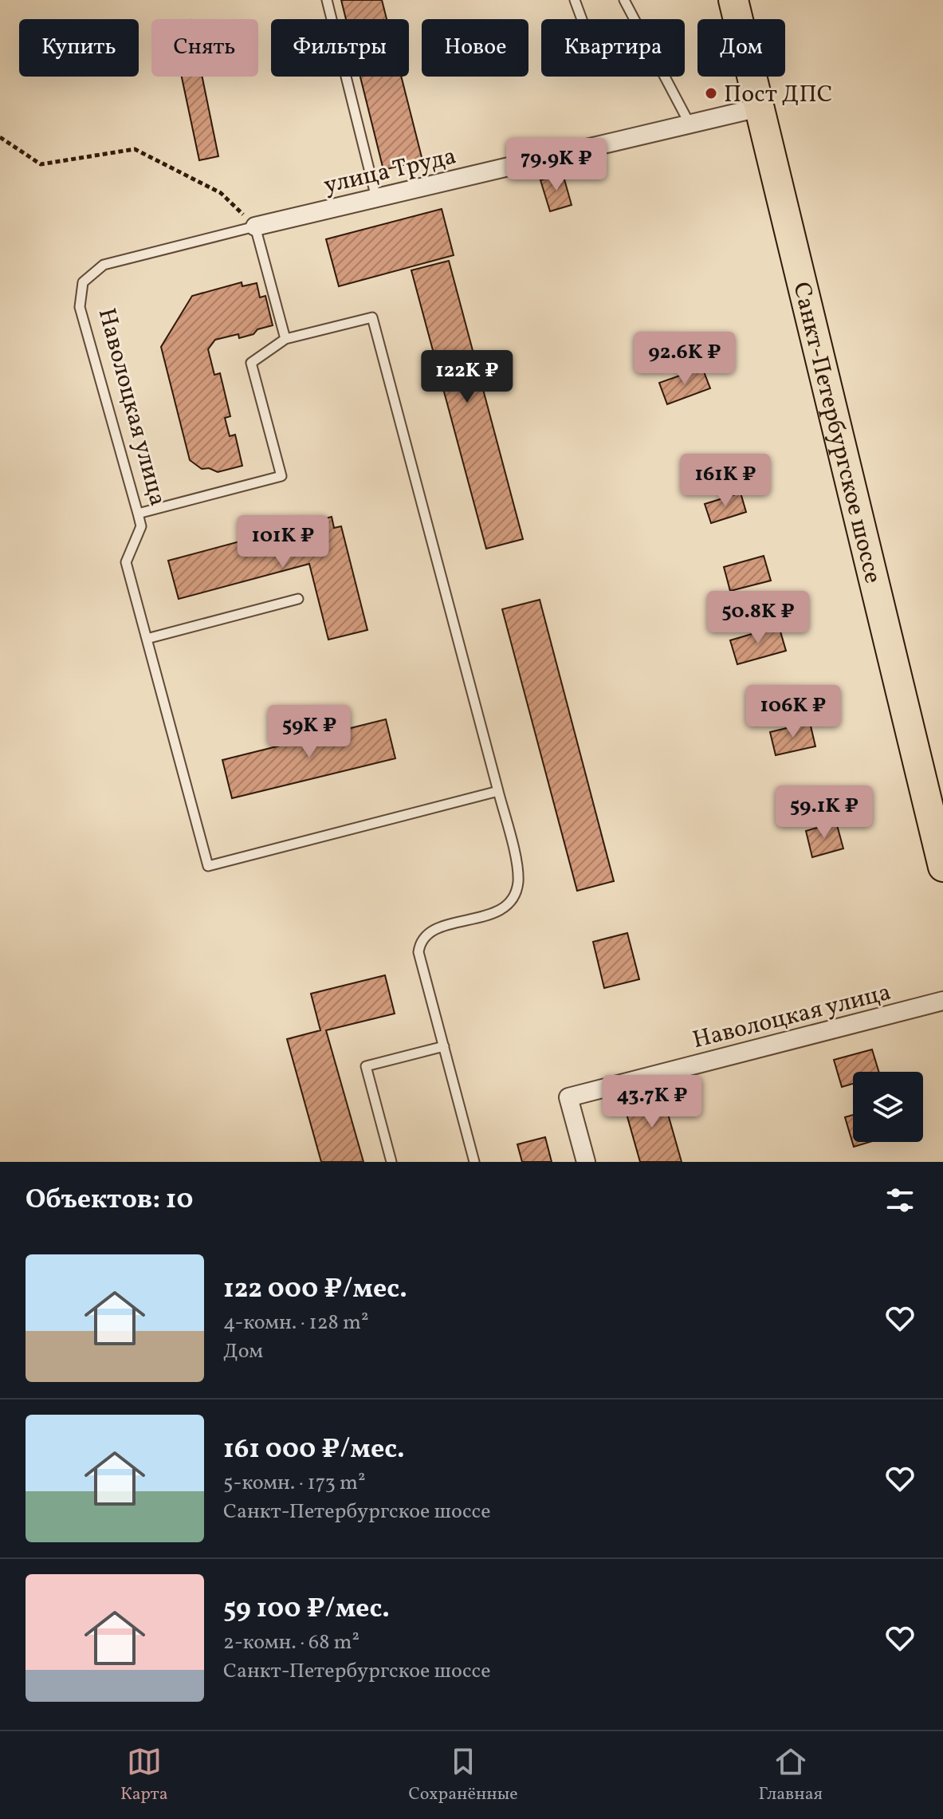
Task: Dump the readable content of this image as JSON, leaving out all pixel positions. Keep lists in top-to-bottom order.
{
  "streets": {
    "main road": ["Санкт-Петербургское шоссе"],
    "street": ["улица Труда", "Наволоцкая улица"]
  },
  "crossings": [
    ["улица Труда", "Наволоцкая улица"],
    ["улица Труда", "Санкт-Петербургское шоссе"]
  ],
  "places": ["Пост ДПС"],
  "page": {
    "chip": [
      "Купить",
      "Снять",
      "Фильтры",
      "Новое",
      "Квартира",
      "Дом"
    ],
    "price": [
      "79.9K ₽",
      "92.6K ₽",
      "122K ₽",
      "161K ₽",
      "101K ₽",
      "50.8K ₽",
      "106K ₽",
      "59K ₽",
      "59.1K ₽",
      "43.7K ₽"
    ],
    "heading": "Объектов: 10",
    "list": [
      {
        "name": "122 000 ₽/мес.",
        "note": "4-комн. · 128 m² · Дом"
      },
      {
        "name": "161 000 ₽/мес.",
        "note": "5-комн. · 173 m² · Санкт-Петербургское шоссе"
      },
      {
        "name": "59 100 ₽/мес.",
        "note": "2-комн. · 68 m² · Санкт-Петербургское шоссе"
      }
    ],
    "tabs": ["Карта", "Сохранённые", "Главная"]
  }
}
